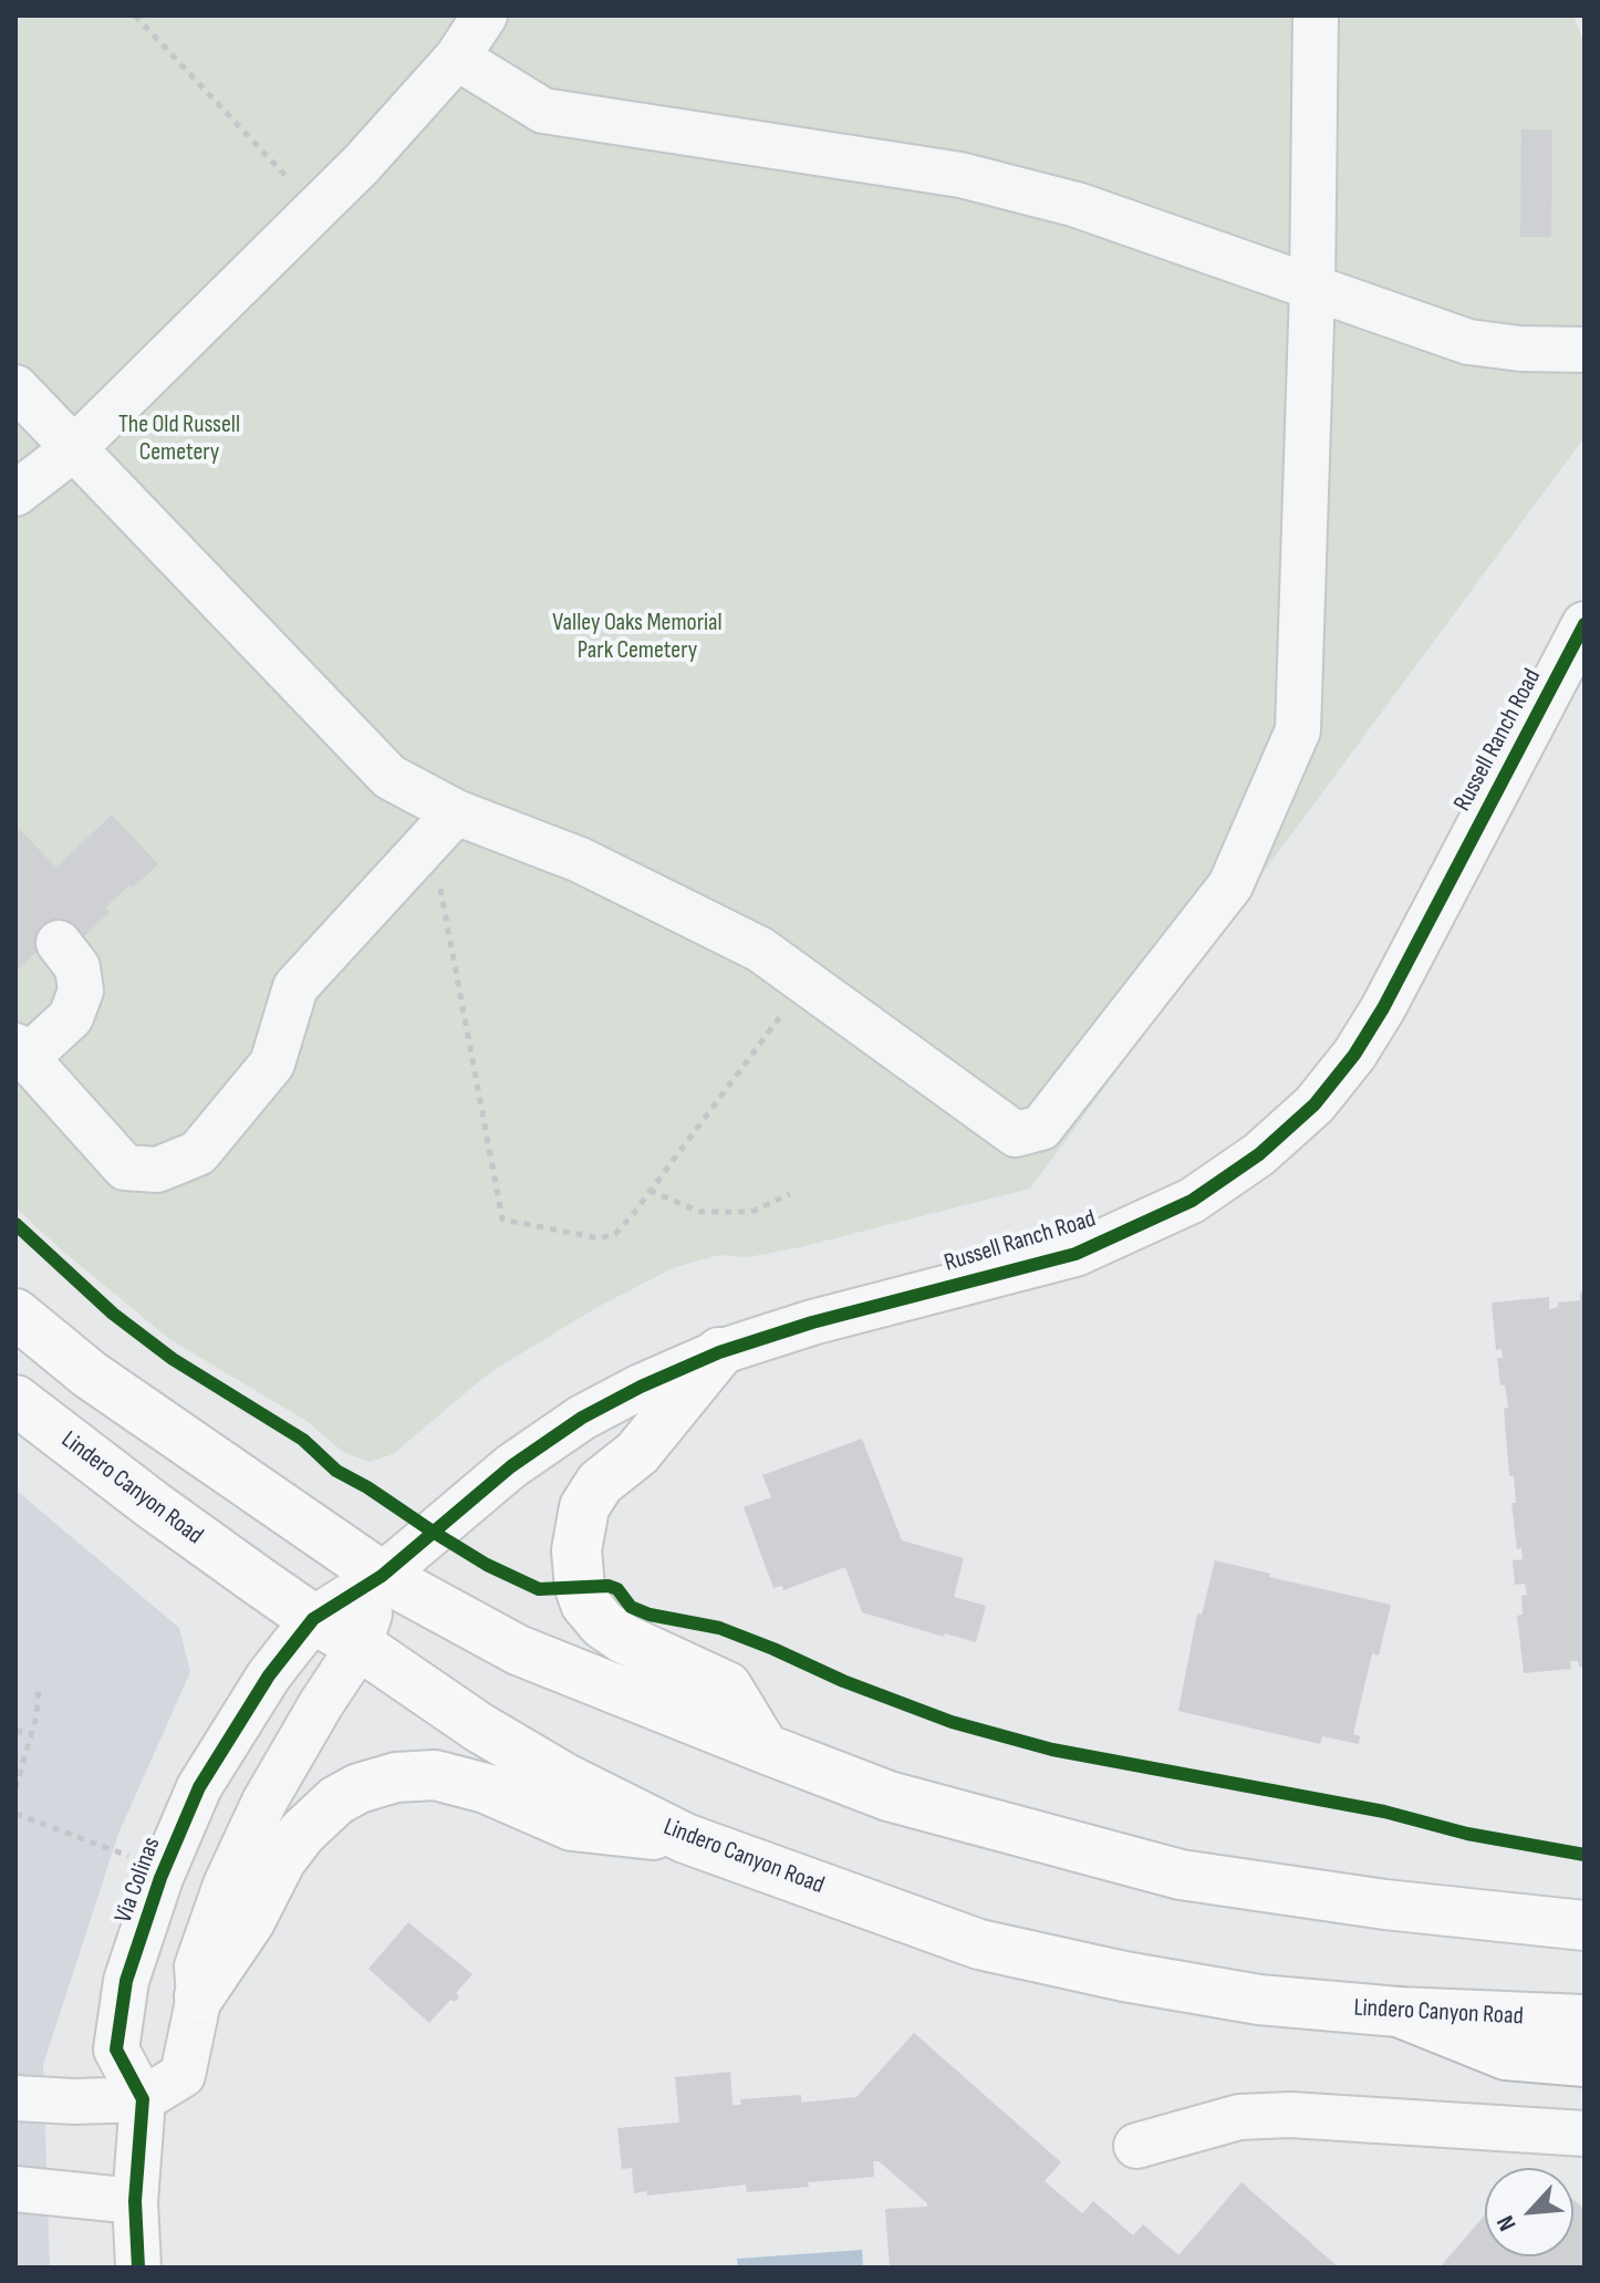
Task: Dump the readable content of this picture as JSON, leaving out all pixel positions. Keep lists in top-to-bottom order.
{
  "streets": {
    "main road": ["Lindero Canyon Road"],
    "street": ["Russell Ranch Road", "Via Colinas"]
  },
  "crossings": [
    ["Russell Ranch Road", "Via Colinas"],
    ["Lindero Canyon Road", "Via Colinas"]
  ],
  "parks": ["The Old Russell Cemetery", "Valley Oaks Memorial Park Cemetery"],
  "north": "bottom left"
}
